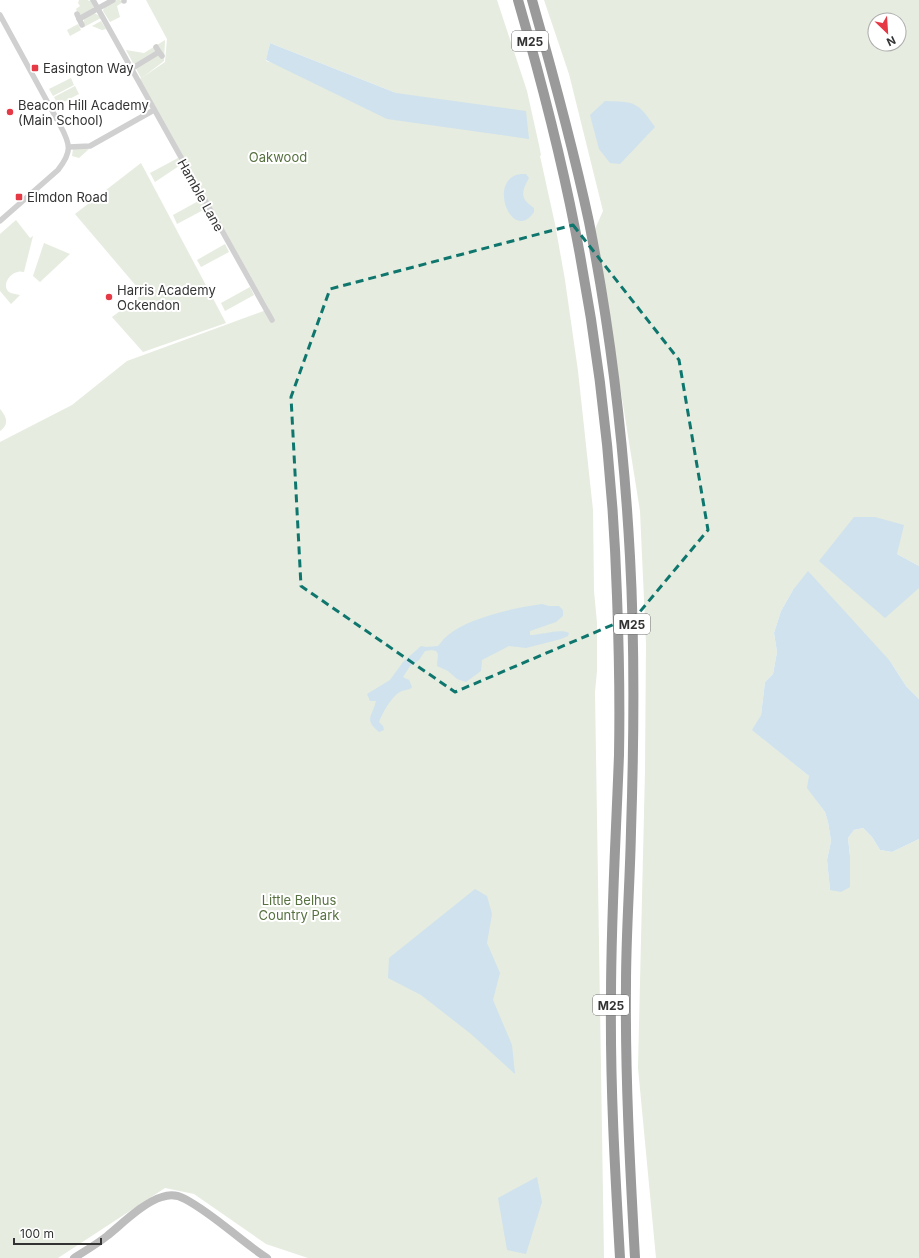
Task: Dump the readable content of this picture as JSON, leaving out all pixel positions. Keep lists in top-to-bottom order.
{
  "streets": {
    "highway": ["M25"],
    "street": ["Hamble Lane"]
  },
  "parks": ["Oakwood", "Little Belhus Country Park"],
  "places": {
    "transit": ["Easington Way", "Elmdon Road"],
    "other": ["Beacon Hill Academy (Main School)", "Harris Academy Ockendon"]
  },
  "scale_bar": "100 m",
  "north": "bottom right"
}
